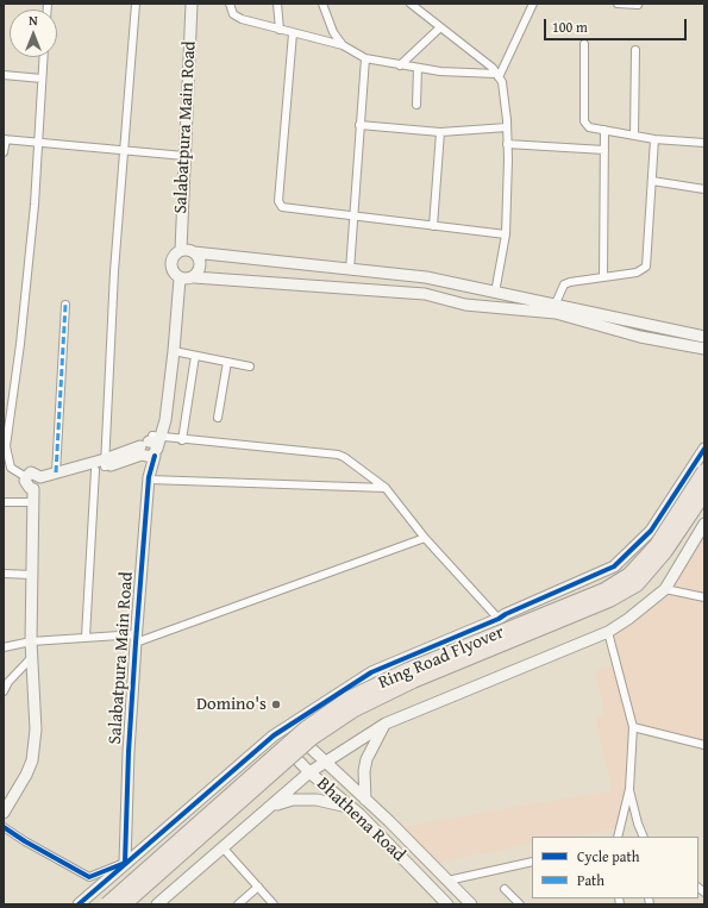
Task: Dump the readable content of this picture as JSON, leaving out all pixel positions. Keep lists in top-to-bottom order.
{
  "streets": {
    "highway": ["Ring Road Flyover"],
    "street": ["Salabatpura Main Road", "Bhathena Road"]
  },
  "places": ["Domino's"],
  "legend": ["Cycle path", "Path"],
  "scale_bar": "100 m",
  "north": "top"
}
